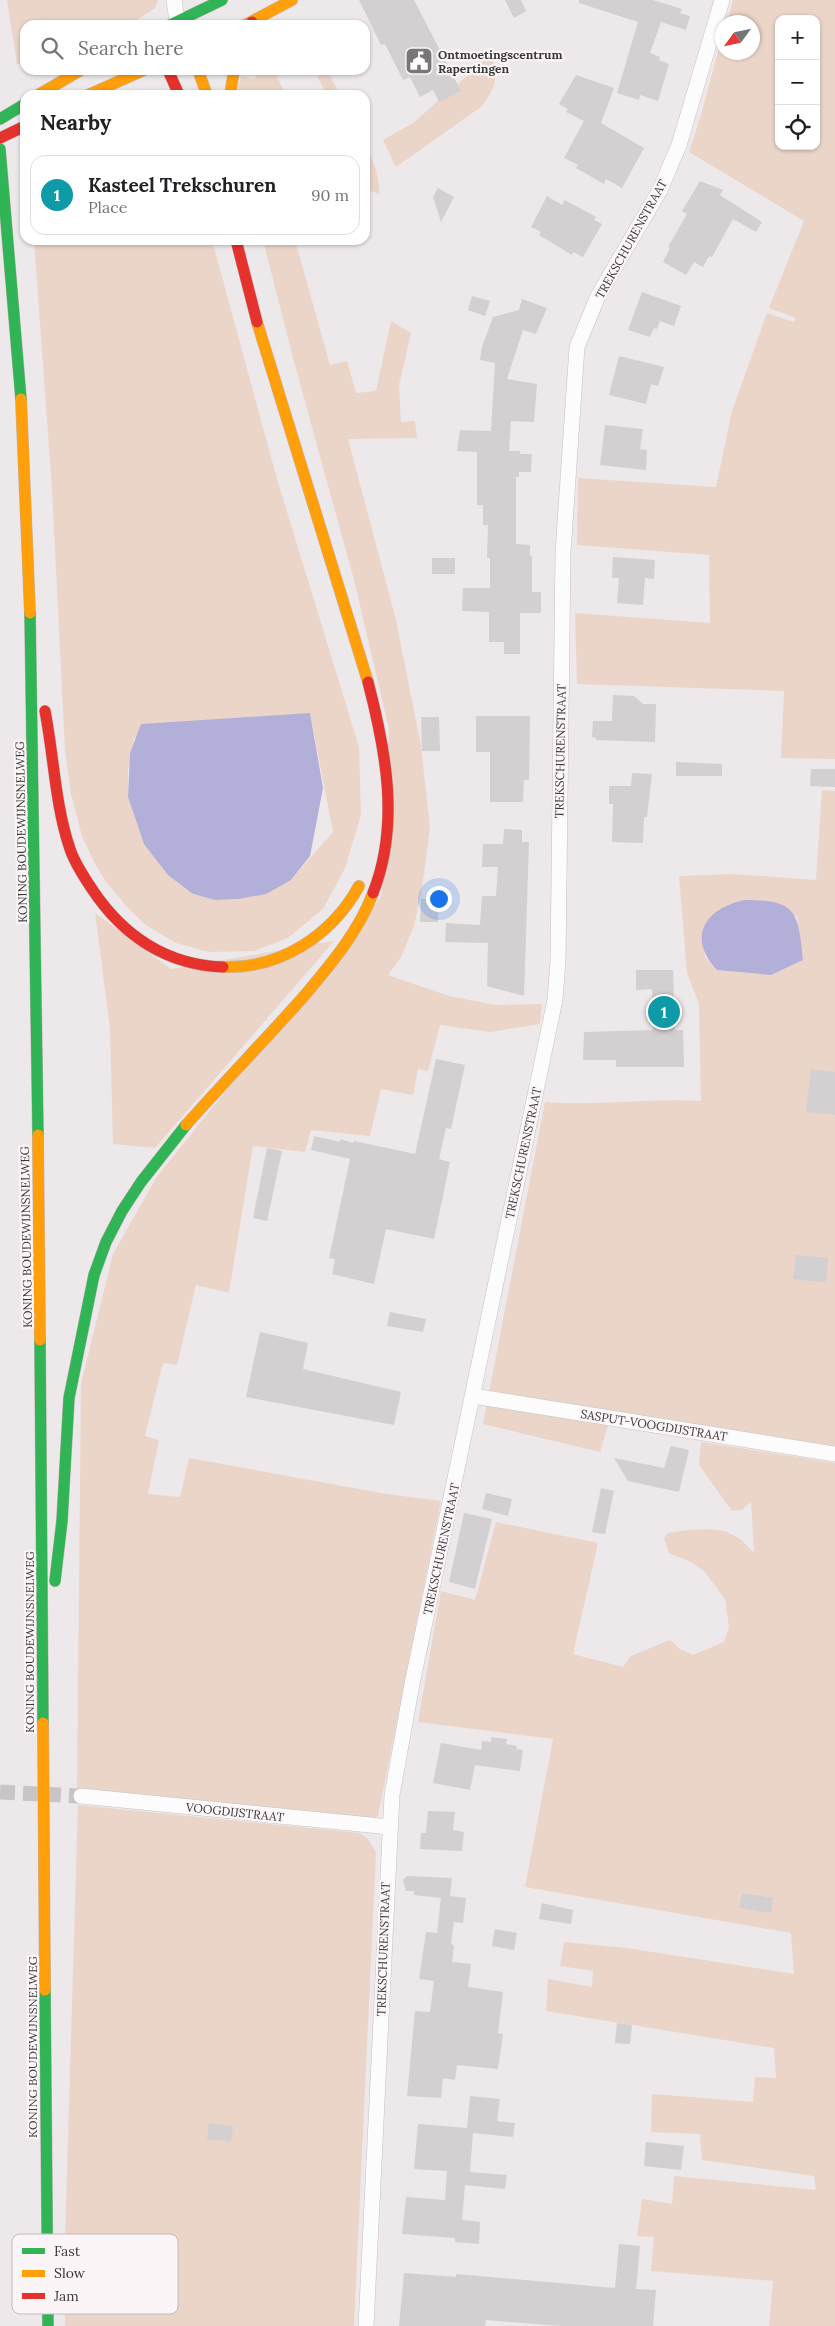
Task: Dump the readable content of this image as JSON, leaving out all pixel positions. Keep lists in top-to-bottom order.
{
  "streets": {
    "main road": ["KONING BOUDEWIJNSNELWEG"],
    "street": ["TREKSCHURENSTRAAT", "SASPUT-VOOGDIJSTRAAT", "VOOGDIJSTRAAT"]
  },
  "crossings": [
    ["TREKSCHURENSTRAAT", "SASPUT-VOOGDIJSTRAAT"],
    ["TREKSCHURENSTRAAT", "VOOGDIJSTRAAT"]
  ],
  "places": {
    "public building": ["Ontmoetingscentrum Rapertingen"]
  },
  "legend": ["Fast", "Slow", "Jam"],
  "north": "bottom left",
  "page": {
    "map_buttons": ["+", "−"],
    "search": "Search here",
    "heading": "Nearby",
    "list": [
      {
        "mark": "1",
        "name": "Kasteel Trekschuren",
        "note": "Place",
        "value": "90 m"
      }
    ],
    "pins": "1"
  }
}
